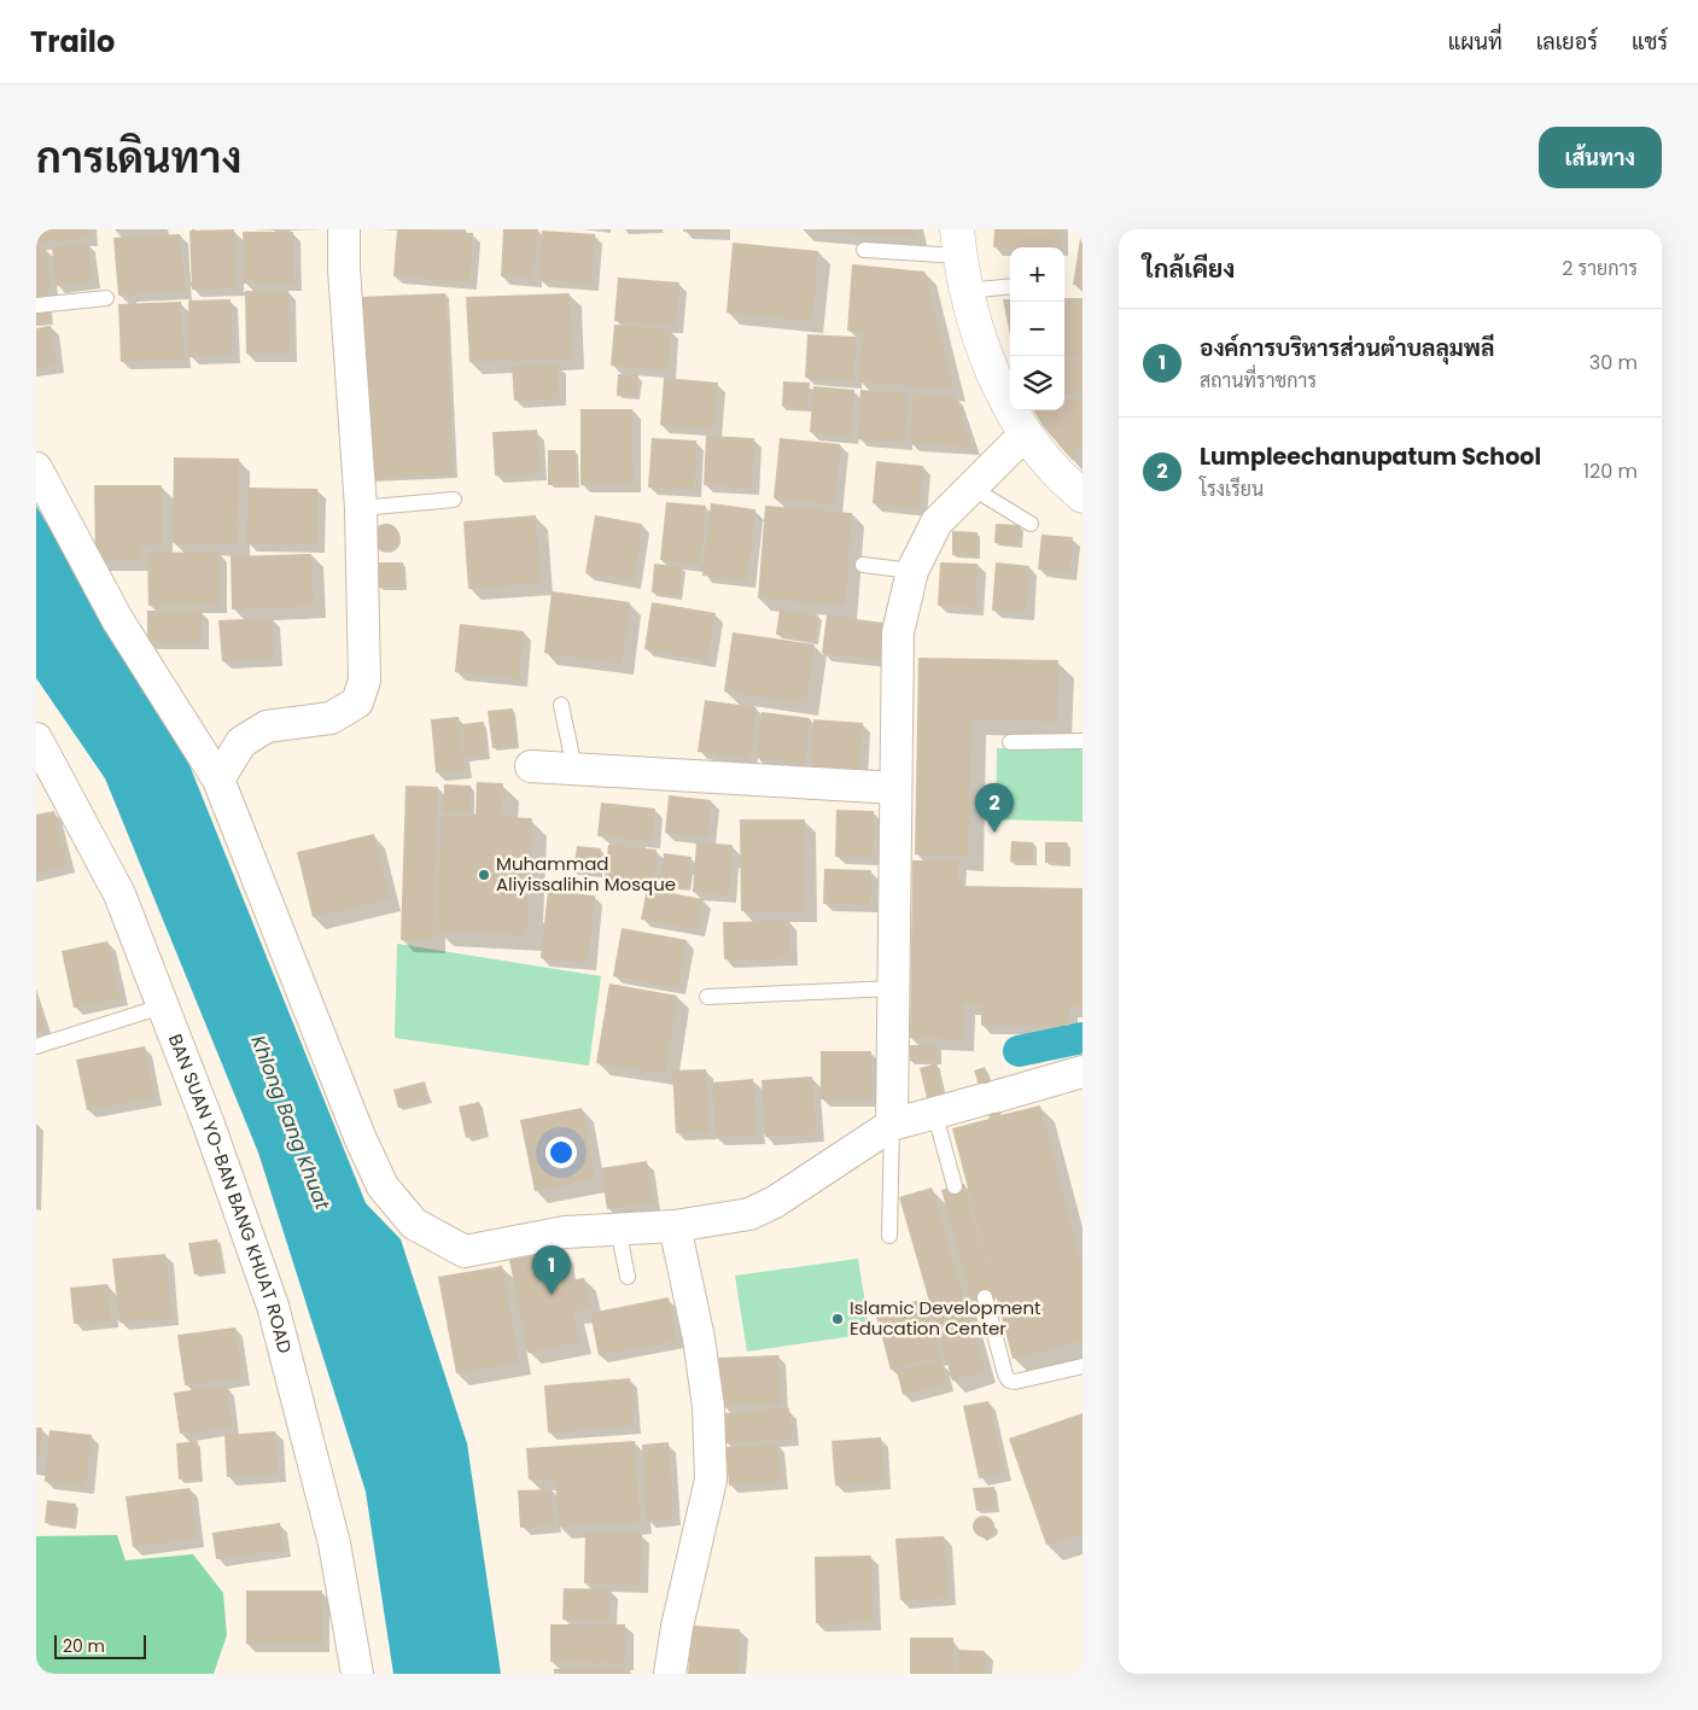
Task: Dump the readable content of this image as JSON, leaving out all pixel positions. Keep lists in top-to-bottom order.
{
  "streets": {
    "street": ["BAN SUAN YO-BAN BANG KHUAT ROAD"]
  },
  "water": ["Khlong Bang Khuat"],
  "places": ["Muhammad Aliyissalihin Mosque", "Islamic Development Education Center"],
  "scale_bar": "20 m",
  "page": {
    "header": "Trailo",
    "nav": ["แผนที่", "เลเยอร์", "แชร์"],
    "title": "การเดินทาง",
    "buttons": "เส้นทาง",
    "heading": ["ใกล้เคียง", "2 รายการ"],
    "map_buttons": ["+", "−"],
    "list": [
      {
        "mark": "1",
        "name": "องค์การบริหารส่วนตำบลลุมพลี",
        "note": "สถานที่ราชการ",
        "value": "30 m"
      },
      {
        "mark": "2",
        "name": "Lumpleechanupatum School",
        "note": "โรงเรียน",
        "value": "120 m"
      }
    ],
    "pins": ["2", "1"],
    "scale": "20 m"
  }
}
